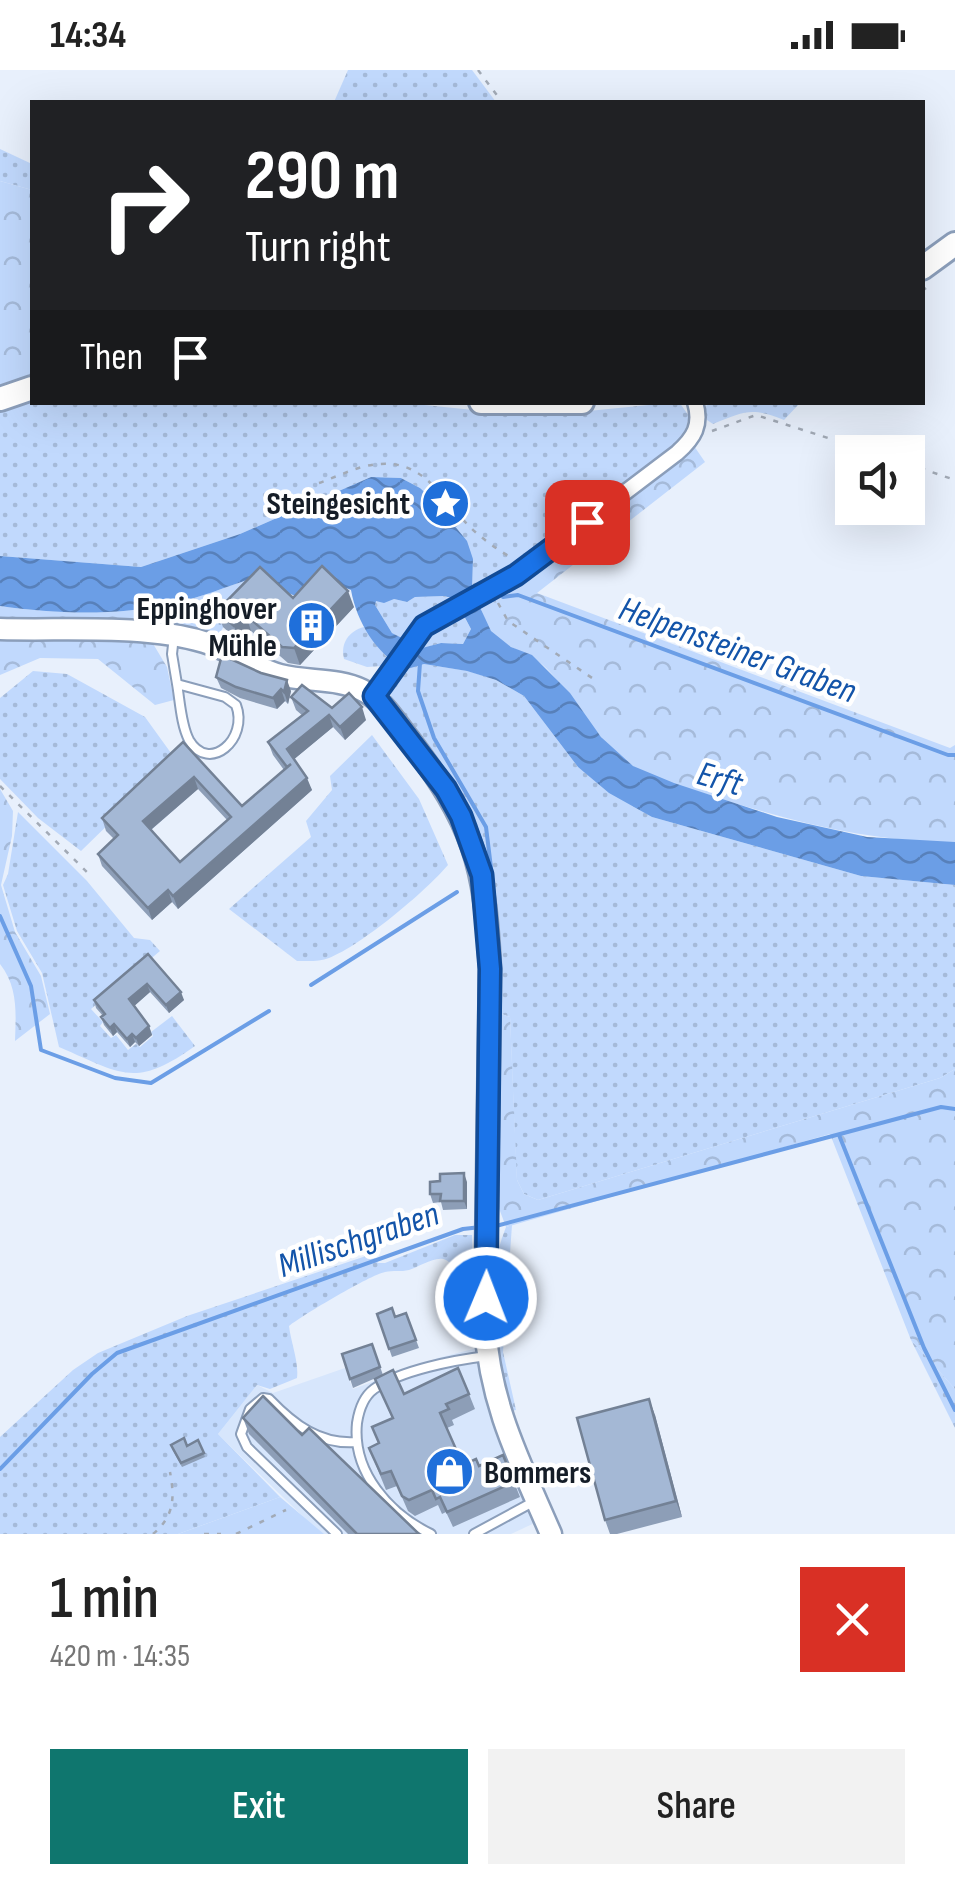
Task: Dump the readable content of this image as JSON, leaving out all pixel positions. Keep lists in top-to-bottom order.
{
  "water": ["Helpensteiner Graben", "Erft", "Millischgraben"],
  "places": {
    "place": ["Steingesicht"],
    "building": ["Eppinghover Mühle"],
    "shop": ["Bommers"]
  },
  "page": {
    "status": "14:34",
    "turn": ["290 m", "Turn right"],
    "then": "Then",
    "heading": ["1 min", "420 m · 14:35"],
    "buttons": ["Exit", "Share"]
  }
}
